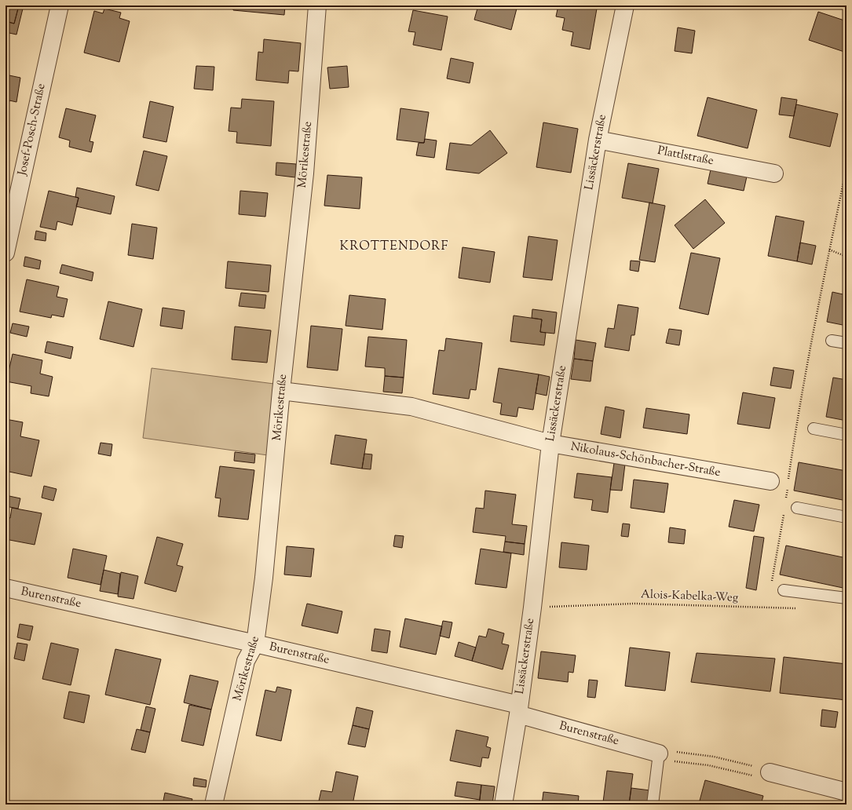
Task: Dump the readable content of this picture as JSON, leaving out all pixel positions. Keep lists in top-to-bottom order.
{
  "streets": {
    "street": [
      "Josef-Posch-Straße",
      "Lissäckerstraße",
      "Mörikestraße",
      "Plattlstraße",
      "Nikolaus-Schönbacher-Straße",
      "Burenstraße"
    ],
    "path": ["Alois-Kabelka-Weg"]
  },
  "crossings": [
    ["Lissäckerstraße", "Plattlstraße"],
    ["Lissäckerstraße", "Nikolaus-Schönbacher-Straße"],
    ["Lissäckerstraße", "Alois-Kabelka-Weg"],
    ["Lissäckerstraße", "Burenstraße"],
    ["Mörikestraße", "Nikolaus-Schönbacher-Straße"],
    ["Mörikestraße", "Burenstraße"]
  ],
  "districts": ["KROTTENDORF"]
}
